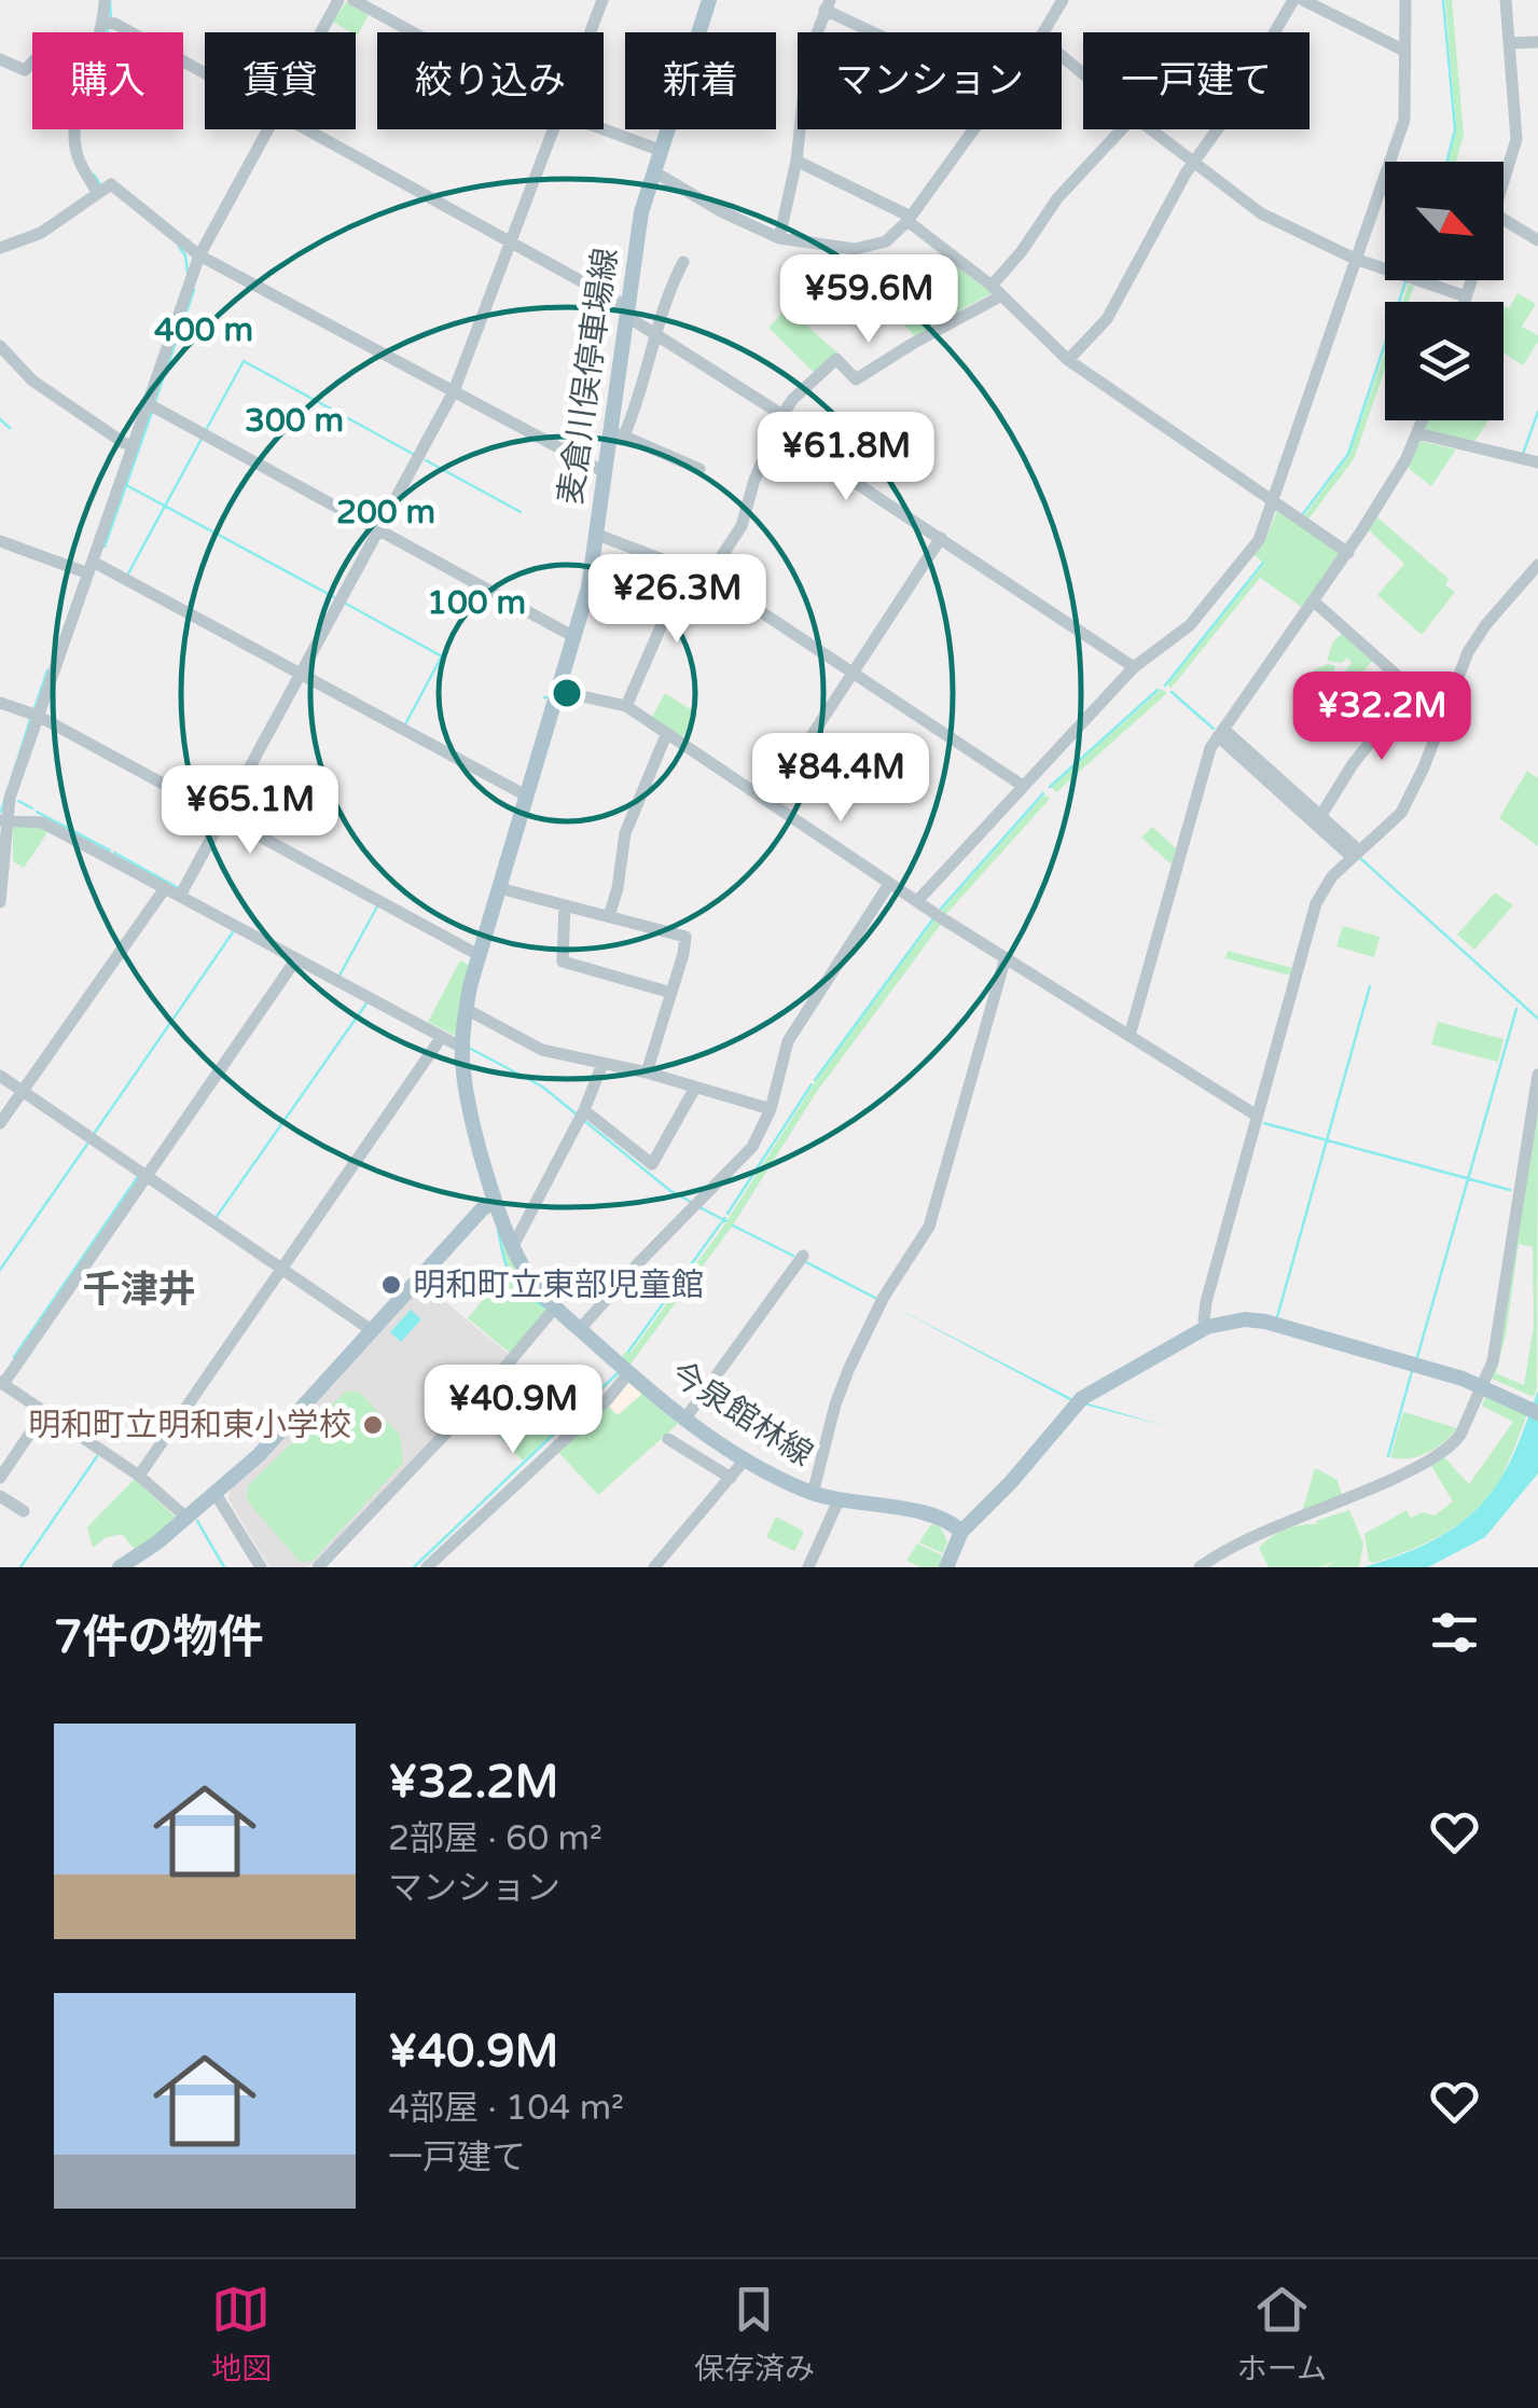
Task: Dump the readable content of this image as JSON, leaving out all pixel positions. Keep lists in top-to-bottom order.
{
  "streets": {
    "main road": ["麦倉川俣停車場線", "今泉館林線"]
  },
  "crossings": [
    ["麦倉川俣停車場線", "今泉館林線"]
  ],
  "districts": ["千津井"],
  "places": ["明和町立東部児童館", "明和町立明和東小学校"],
  "north": "bottom right",
  "page": {
    "chip": [
      "購入",
      "賃貸",
      "絞り込み",
      "新着",
      "マンション",
      "一戸建て"
    ],
    "price": [
      "¥59.6M",
      "¥61.8M",
      "¥26.3M",
      "¥32.2M",
      "¥84.4M",
      "¥65.1M",
      "¥40.9M"
    ],
    "heading": "7件の物件",
    "list": [
      {
        "name": "¥32.2M",
        "note": "2部屋 · 60 m² · マンション"
      },
      {
        "name": "¥40.9M",
        "note": "4部屋 · 104 m² · 一戸建て"
      }
    ],
    "tabs": ["地図", "保存済み", "ホーム"]
  },
  "rings": [
    "400 m",
    "300 m",
    "200 m",
    "100 m"
  ]
}
